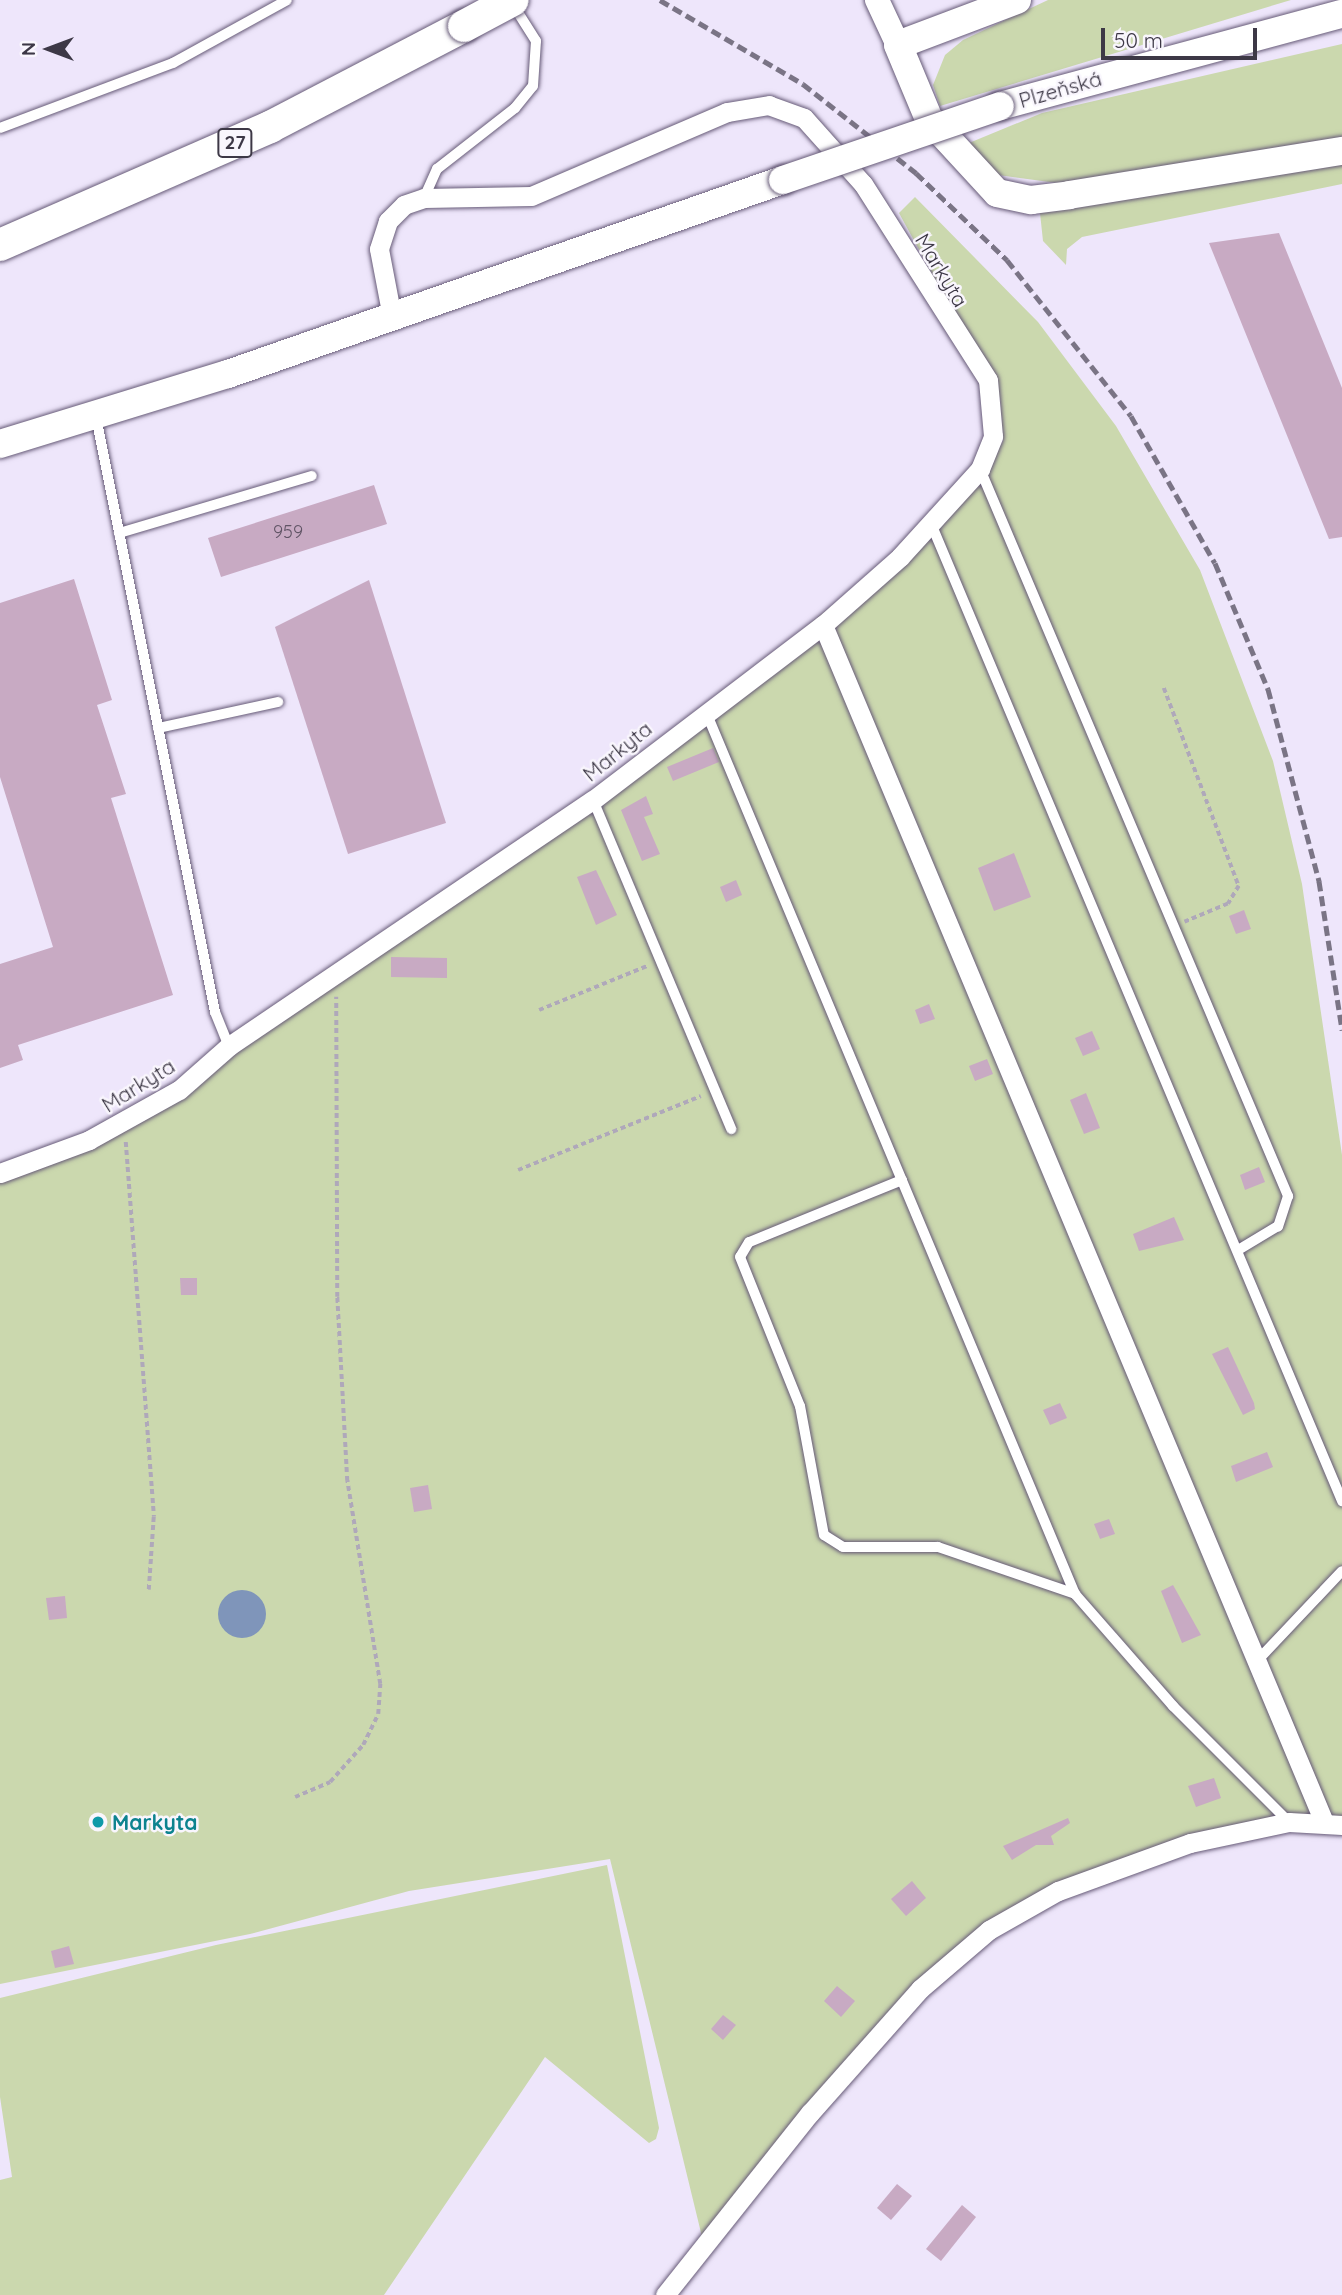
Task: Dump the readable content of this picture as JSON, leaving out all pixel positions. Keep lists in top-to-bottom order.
{
  "streets": {
    "main road": ["Plzeňská", "27"],
    "street": ["Markyta"]
  },
  "places": ["Markyta"],
  "house_numbers": ["959"],
  "scale_bar": "50 m",
  "north": "left"
}
